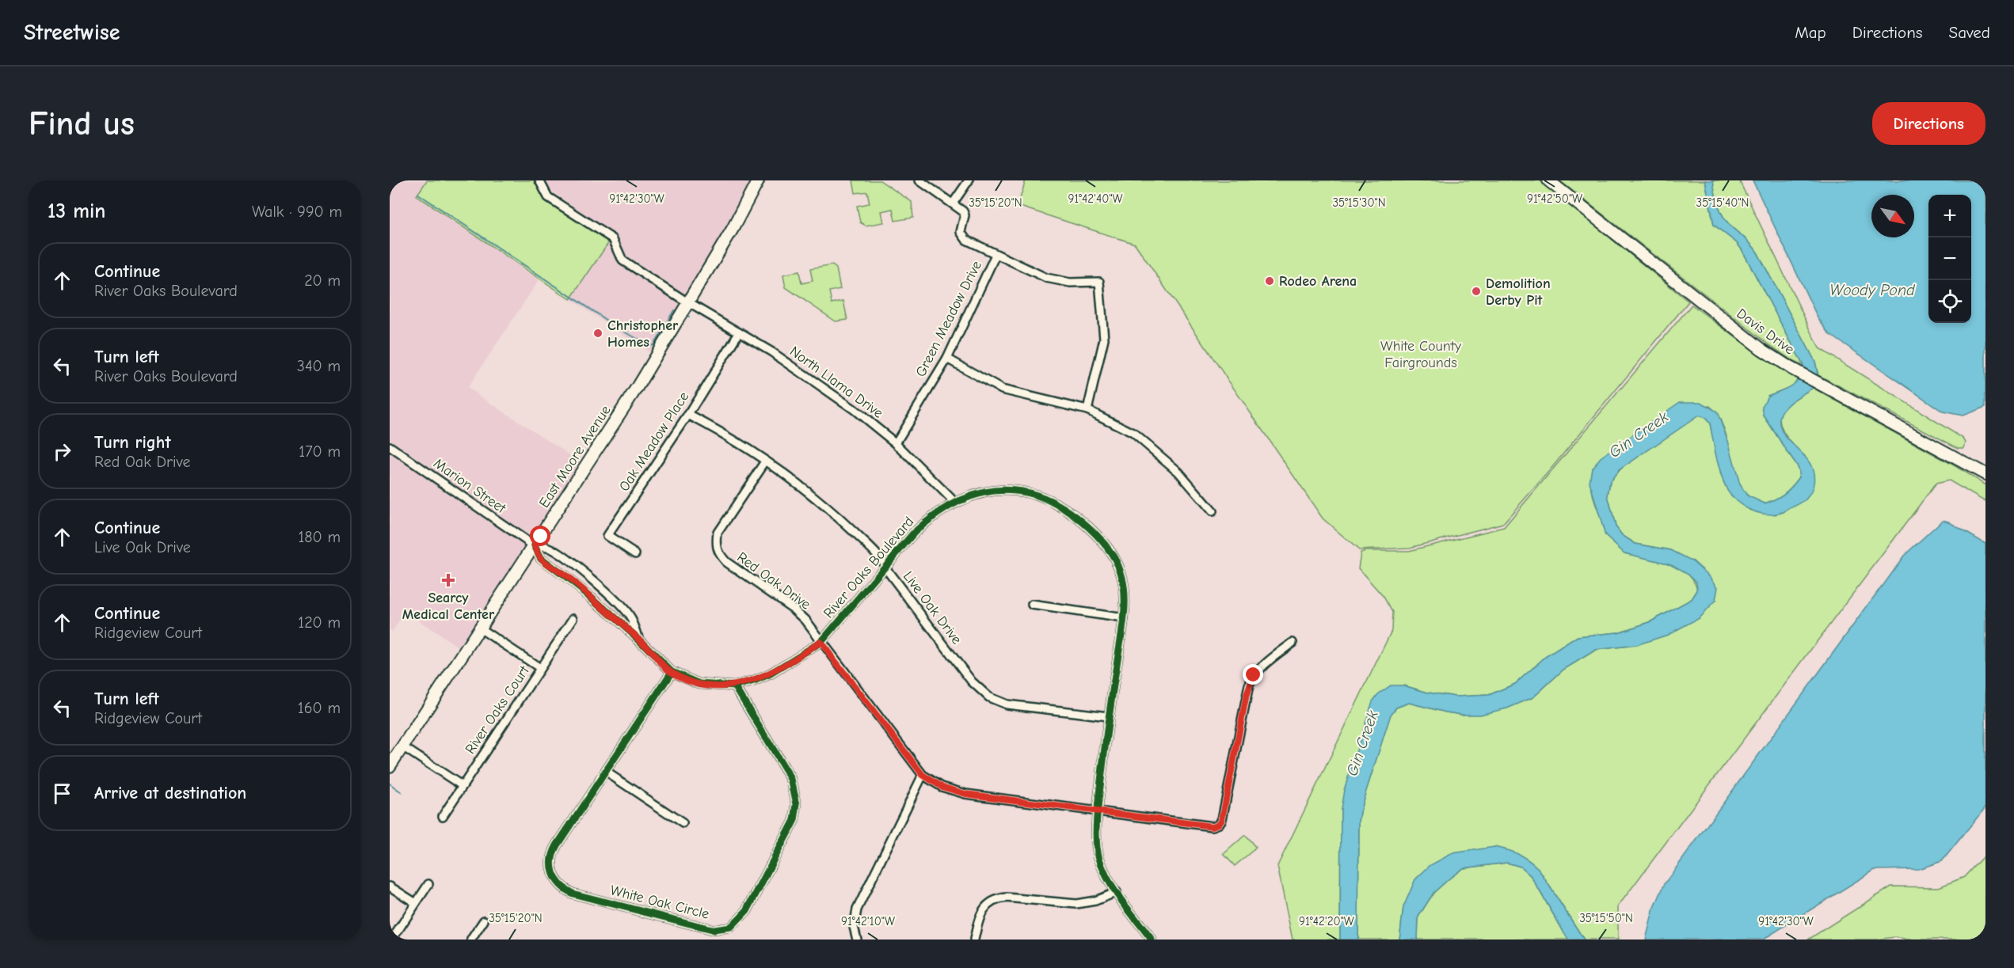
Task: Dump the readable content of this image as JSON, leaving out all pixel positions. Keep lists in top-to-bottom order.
{
  "streets": {
    "street": [
      "Green Meadow Drive",
      "Davis Drive",
      "North Llama Drive",
      "Oak Meadow Place",
      "East Moore Avenue",
      "Marion Street",
      "River Oaks Boulevard",
      "Red Oak Drive",
      "Live Oak Drive",
      "River Oaks Court",
      "White Oak Circle"
    ]
  },
  "crossings": [
    ["Green Meadow Drive", "North Llama Drive"],
    ["North Llama Drive", "Oak Meadow Place"],
    ["North Llama Drive", "East Moore Avenue"],
    ["North Llama Drive", "River Oaks Boulevard"],
    ["Oak Meadow Place", "Live Oak Drive"],
    ["East Moore Avenue", "Marion Street"],
    ["East Moore Avenue", "River Oaks Boulevard"],
    ["Marion Street", "River Oaks Boulevard"],
    ["River Oaks Boulevard", "Red Oak Drive"],
    ["River Oaks Boulevard", "Live Oak Drive"],
    ["River Oaks Boulevard", "White Oak Circle"],
    ["Red Oak Drive", "Live Oak Drive"]
  ],
  "water": ["Woody Pond", "Gin Creek"],
  "parks": ["White County Fairgrounds"],
  "places": {
    "other": ["Rodeo Arena", "Demolition Derby Pit", "Christopher Homes"],
    "health": ["Searcy Medical Center"]
  },
  "north": "bottom right",
  "page": {
    "header": "Streetwise",
    "nav": ["Map", "Directions", "Saved"],
    "buttons": "Directions",
    "title": "Find us",
    "heading": ["13 min", "Walk · 990 m"],
    "map_buttons": ["+", "−"],
    "list": [
      ["Continue", "River Oaks Boulevard", "20 m"],
      ["Turn left", "River Oaks Boulevard", "340 m"],
      ["Turn right", "Red Oak Drive", "170 m"],
      ["Continue", "Live Oak Drive", "180 m"],
      ["Continue", "Ridgeview Court", "120 m"],
      ["Turn left", "Ridgeview Court", "160 m"],
      "Arrive at destination"
    ]
  },
  "coordinates": [
    "91°42'50\"W",
    "91°42'30\"W",
    "91°42'40\"W",
    "35°15'20\"N",
    "35°15'30\"N",
    "35°15'40\"N",
    "35°15'50\"N",
    "91°42'10\"W",
    "91°42'20\"W"
  ]
}
